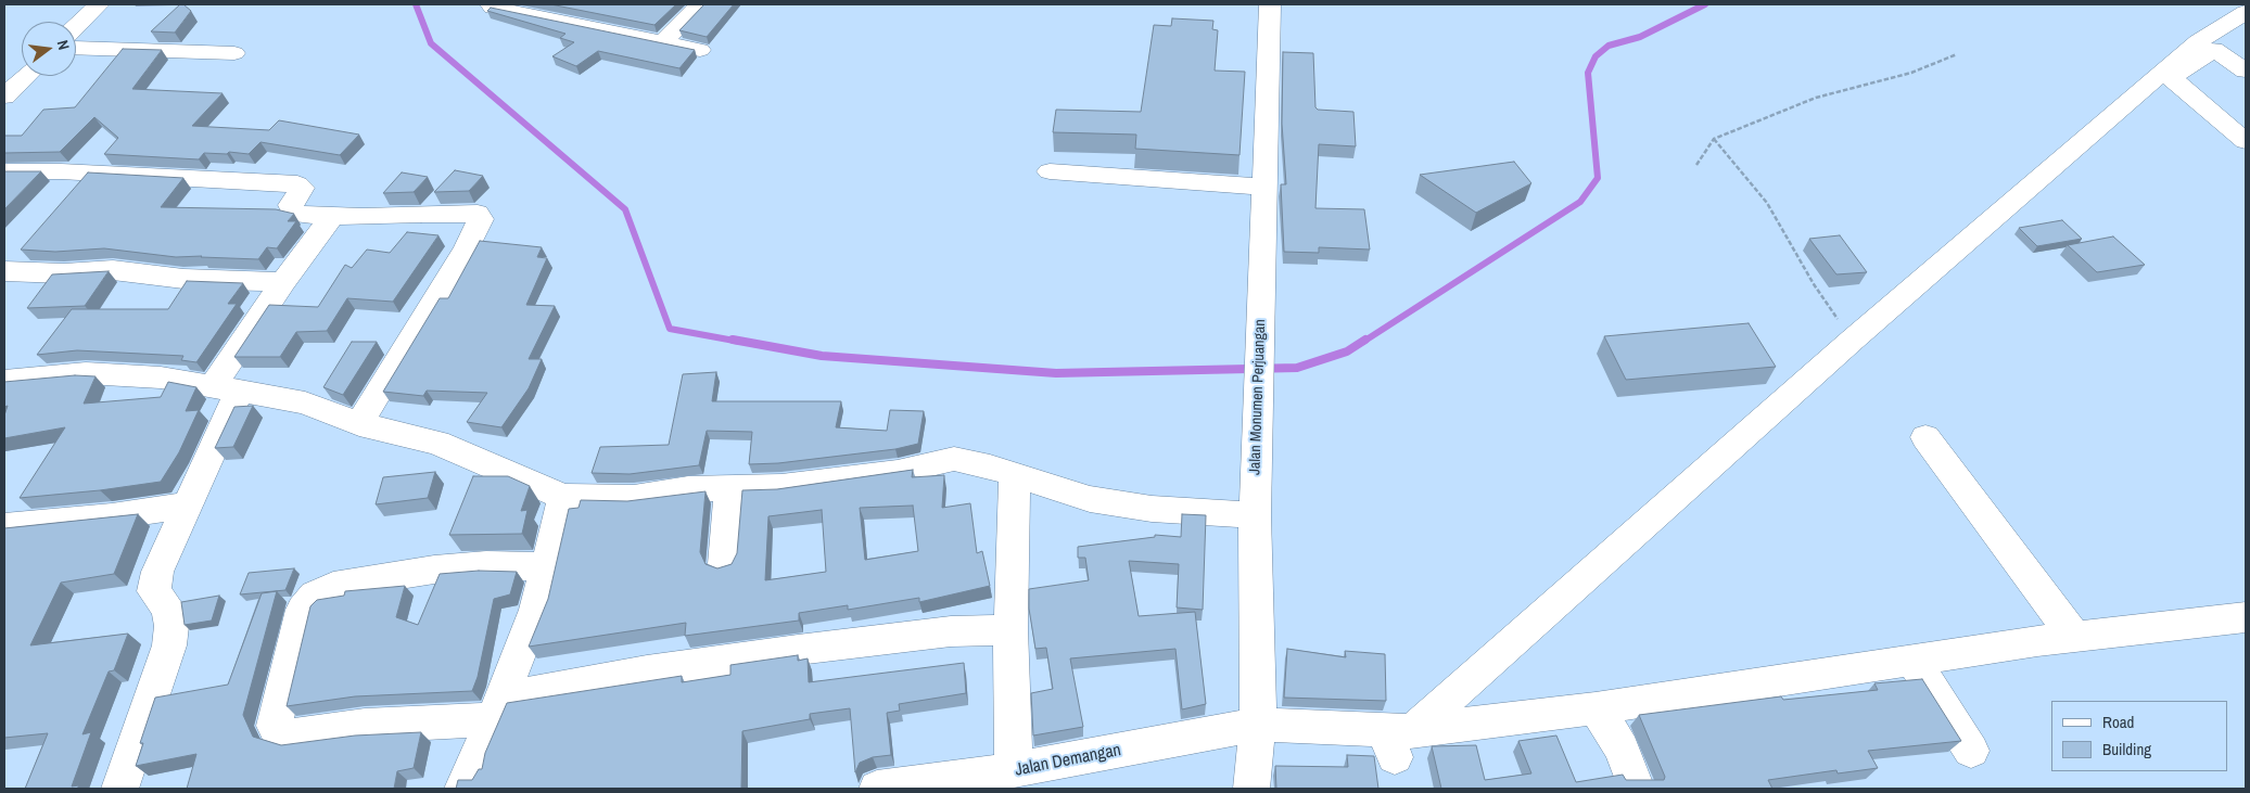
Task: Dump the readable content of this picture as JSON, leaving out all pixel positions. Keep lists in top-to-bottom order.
{
  "streets": {
    "street": ["Jalan Monumen Perjuangan", "Jalan Demangan"]
  },
  "crossings": [
    ["Jalan Monumen Perjuangan", "Jalan Demangan"]
  ],
  "legend": ["Road", "Building"],
  "north": "right"
}
